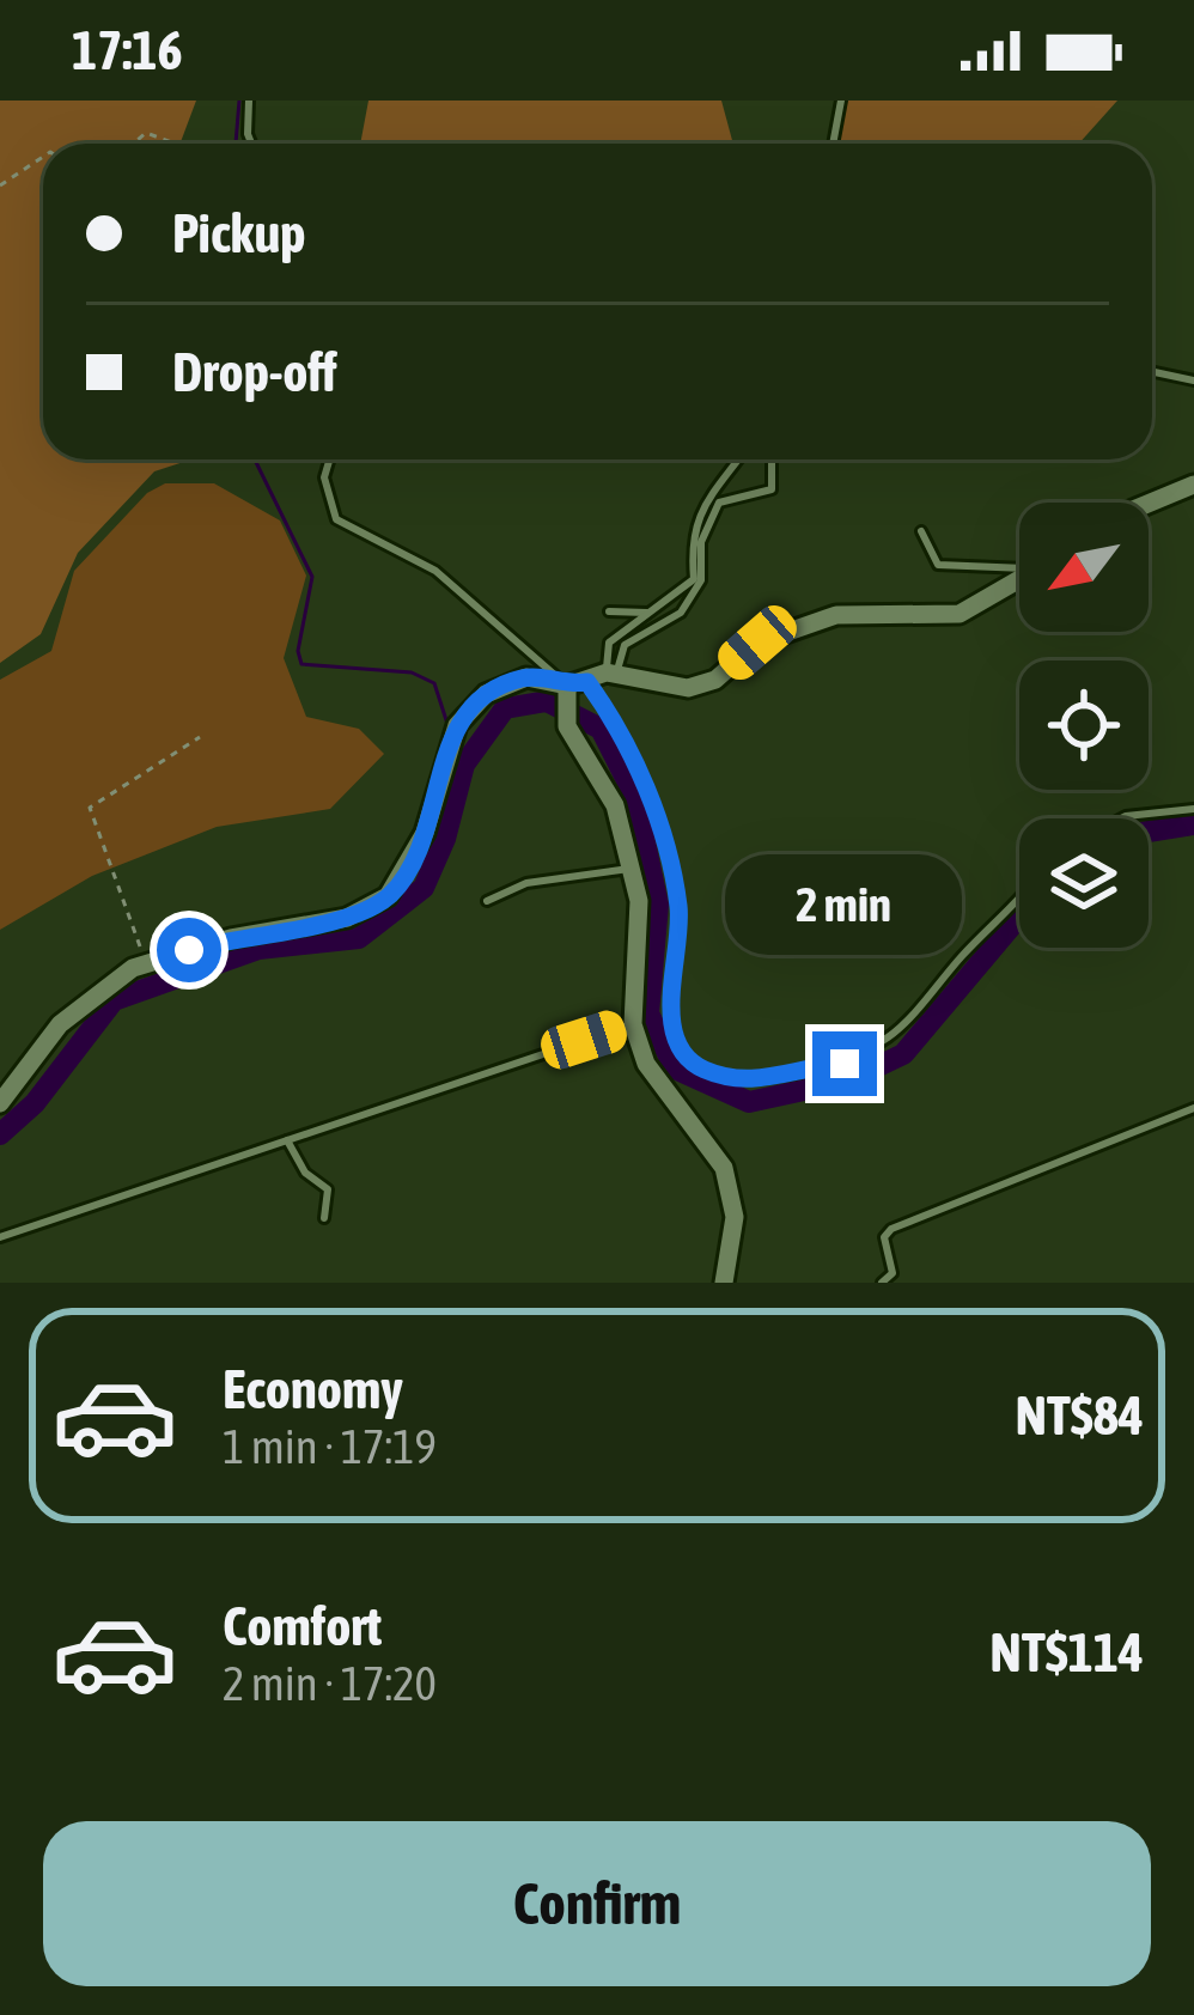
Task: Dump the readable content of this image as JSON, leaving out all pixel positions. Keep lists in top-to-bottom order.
{
  "north": "bottom left",
  "page": {
    "status": "17:16",
    "banner": ["Pickup", "Drop-off"],
    "bubble": "2 min",
    "list": [
      {
        "name": "Economy",
        "note": "1 min · 17:19",
        "value": "NT$84"
      },
      {
        "name": "Comfort",
        "note": "2 min · 17:20",
        "value": "NT$114"
      }
    ],
    "buttons": "Confirm"
  }
}
